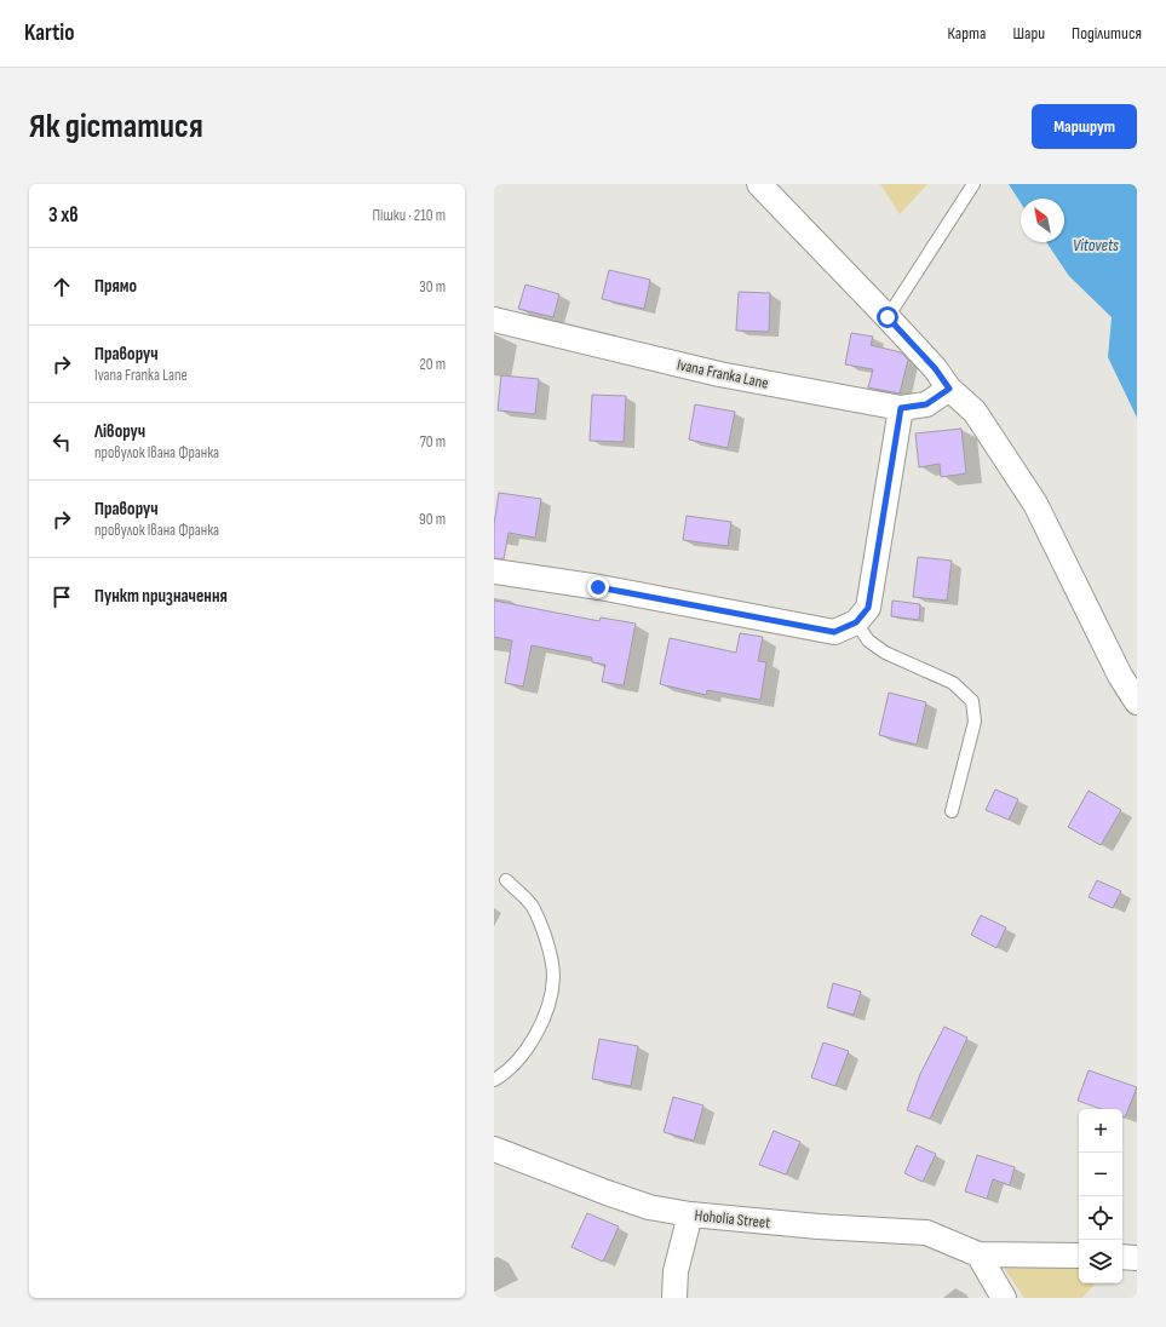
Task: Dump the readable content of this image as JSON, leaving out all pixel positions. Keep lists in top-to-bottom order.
{
  "streets": {
    "street": ["Ivana Franka Lane", "Hoholia Street"]
  },
  "water": ["Vitovets"],
  "north": "top left",
  "page": {
    "header": "Kartio",
    "nav": ["Карта", "Шари", "Поділитися"],
    "buttons": "Маршрут",
    "title": "Як дістатися",
    "heading": ["3 хв", "Пішки · 210 m"],
    "list": [
      ["Прямо", "30 m"],
      ["Праворуч", "Ivana Franka Lane", "20 m"],
      ["Ліворуч", "провулок Івана Франка", "70 m"],
      ["Праворуч", "провулок Івана Франка", "90 m"],
      "Пункт призначення"
    ],
    "map_buttons": ["+", "−"]
  }
}
